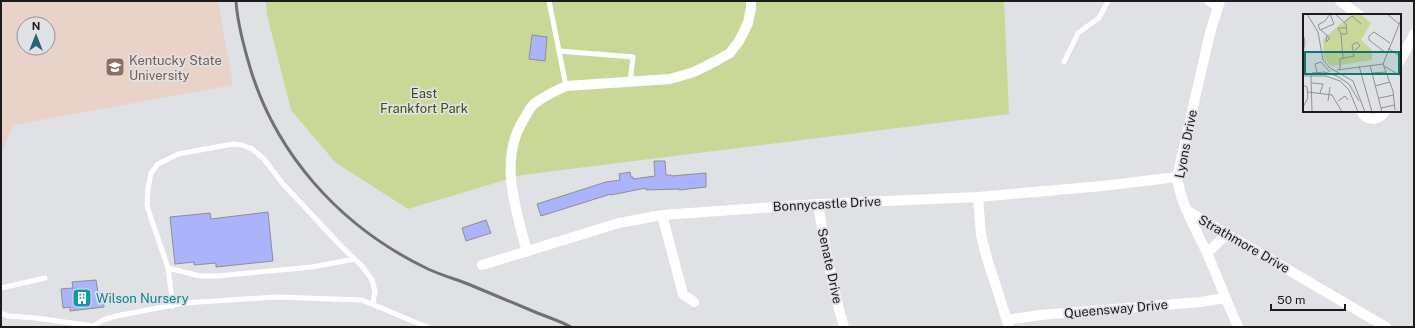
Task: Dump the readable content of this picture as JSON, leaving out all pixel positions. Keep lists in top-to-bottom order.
{
  "streets": {
    "street": [
      "Lyons Drive",
      "Bonnycastle Drive",
      "Strathmore Drive",
      "Senate Drive",
      "Queensway Drive"
    ]
  },
  "crossings": [
    ["Lyons Drive", "Bonnycastle Drive"],
    ["Lyons Drive", "Strathmore Drive"],
    ["Lyons Drive", "Queensway Drive"],
    ["Bonnycastle Drive", "Senate Drive"]
  ],
  "parks": ["East Frankfort Park"],
  "places": {
    "school or university": ["Kentucky State University"],
    "building": ["Wilson Nursery"]
  },
  "scale_bar": "50 m",
  "north": "top"
}
